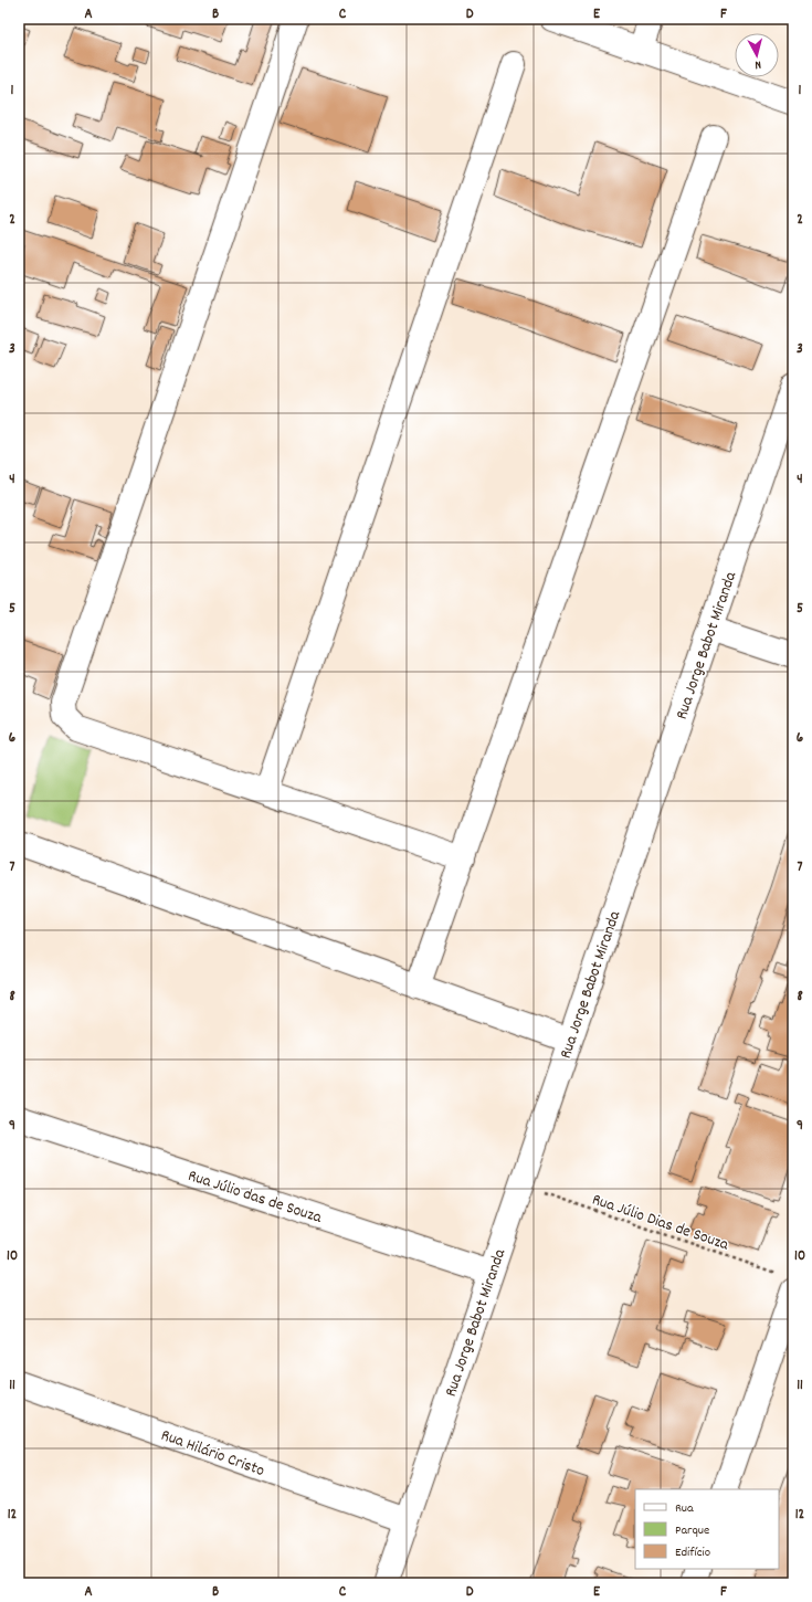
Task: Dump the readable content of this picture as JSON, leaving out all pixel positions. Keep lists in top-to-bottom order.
{
  "streets": {
    "street": ["Rua Jorge Babot Miranda", "Rua Júlio das de Souza", "Rua Hilário Cristo"],
    "path": ["Rua Júlio Dias de Souza"]
  },
  "crossings": [
    ["Rua Jorge Babot Miranda", "Rua Júlio das de Souza"],
    ["Rua Jorge Babot Miranda", "Rua Júlio Dias de Souza"],
    ["Rua Jorge Babot Miranda", "Rua Hilário Cristo"]
  ],
  "legend": ["Rua", "Parque", "Edifício"],
  "north": "bottom",
  "grid": {
    "columns": [
      "A",
      "B",
      "C",
      "D",
      "E",
      "F"
    ],
    "rows": [
      "1",
      "2",
      "3",
      "4",
      "5",
      "6",
      "7",
      "8",
      "9",
      "10",
      "11",
      "12"
    ]
  }
}
